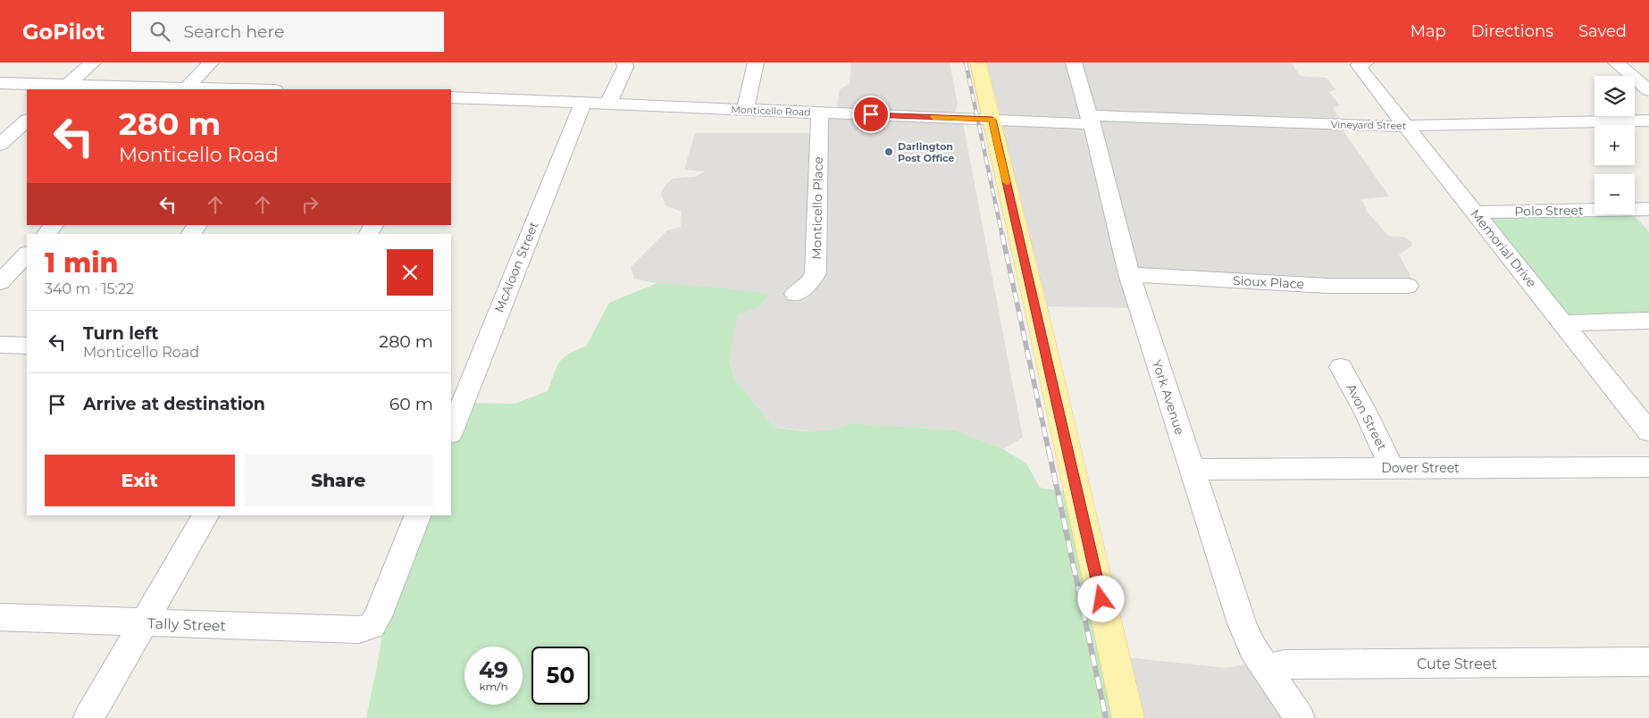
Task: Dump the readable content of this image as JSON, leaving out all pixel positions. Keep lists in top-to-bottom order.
{
  "streets": {
    "street": [
      "Monticello Road",
      "Vineyard Street",
      "Monticello Place",
      "Polo Street",
      "Memorial Drive",
      "McAloon Street",
      "Sioux Place",
      "York Avenue",
      "Avon Street",
      "Dover Street",
      "Tally Street",
      "Cute Street"
    ]
  },
  "crossings": [
    ["Monticello Road", "Vineyard Street"],
    ["Monticello Road", "Monticello Place"],
    ["Monticello Road", "McAloon Street"],
    ["Monticello Road", "York Avenue"],
    ["Vineyard Street", "Memorial Drive"],
    ["Vineyard Street", "York Avenue"],
    ["Polo Street", "Memorial Drive"],
    ["Sioux Place", "York Avenue"],
    ["York Avenue", "Dover Street"],
    ["York Avenue", "Cute Street"],
    ["Avon Street", "Dover Street"]
  ],
  "places": ["Darlington Post Office"],
  "page": {
    "header": "GoPilot",
    "search": "Search here",
    "nav": ["Map", "Directions", "Saved"],
    "map_buttons": ["+", "−"],
    "turn": ["280 m", "Monticello Road"],
    "heading": ["1 min", "340 m · 15:22"],
    "list": [
      {
        "name": "Turn left",
        "note": "Monticello Road",
        "value": "280 m"
      },
      {
        "name": "Arrive at destination",
        "value": "60 m"
      }
    ],
    "buttons": ["Exit", "Share"],
    "speed": "49 km/h",
    "limit": "50"
  }
}
